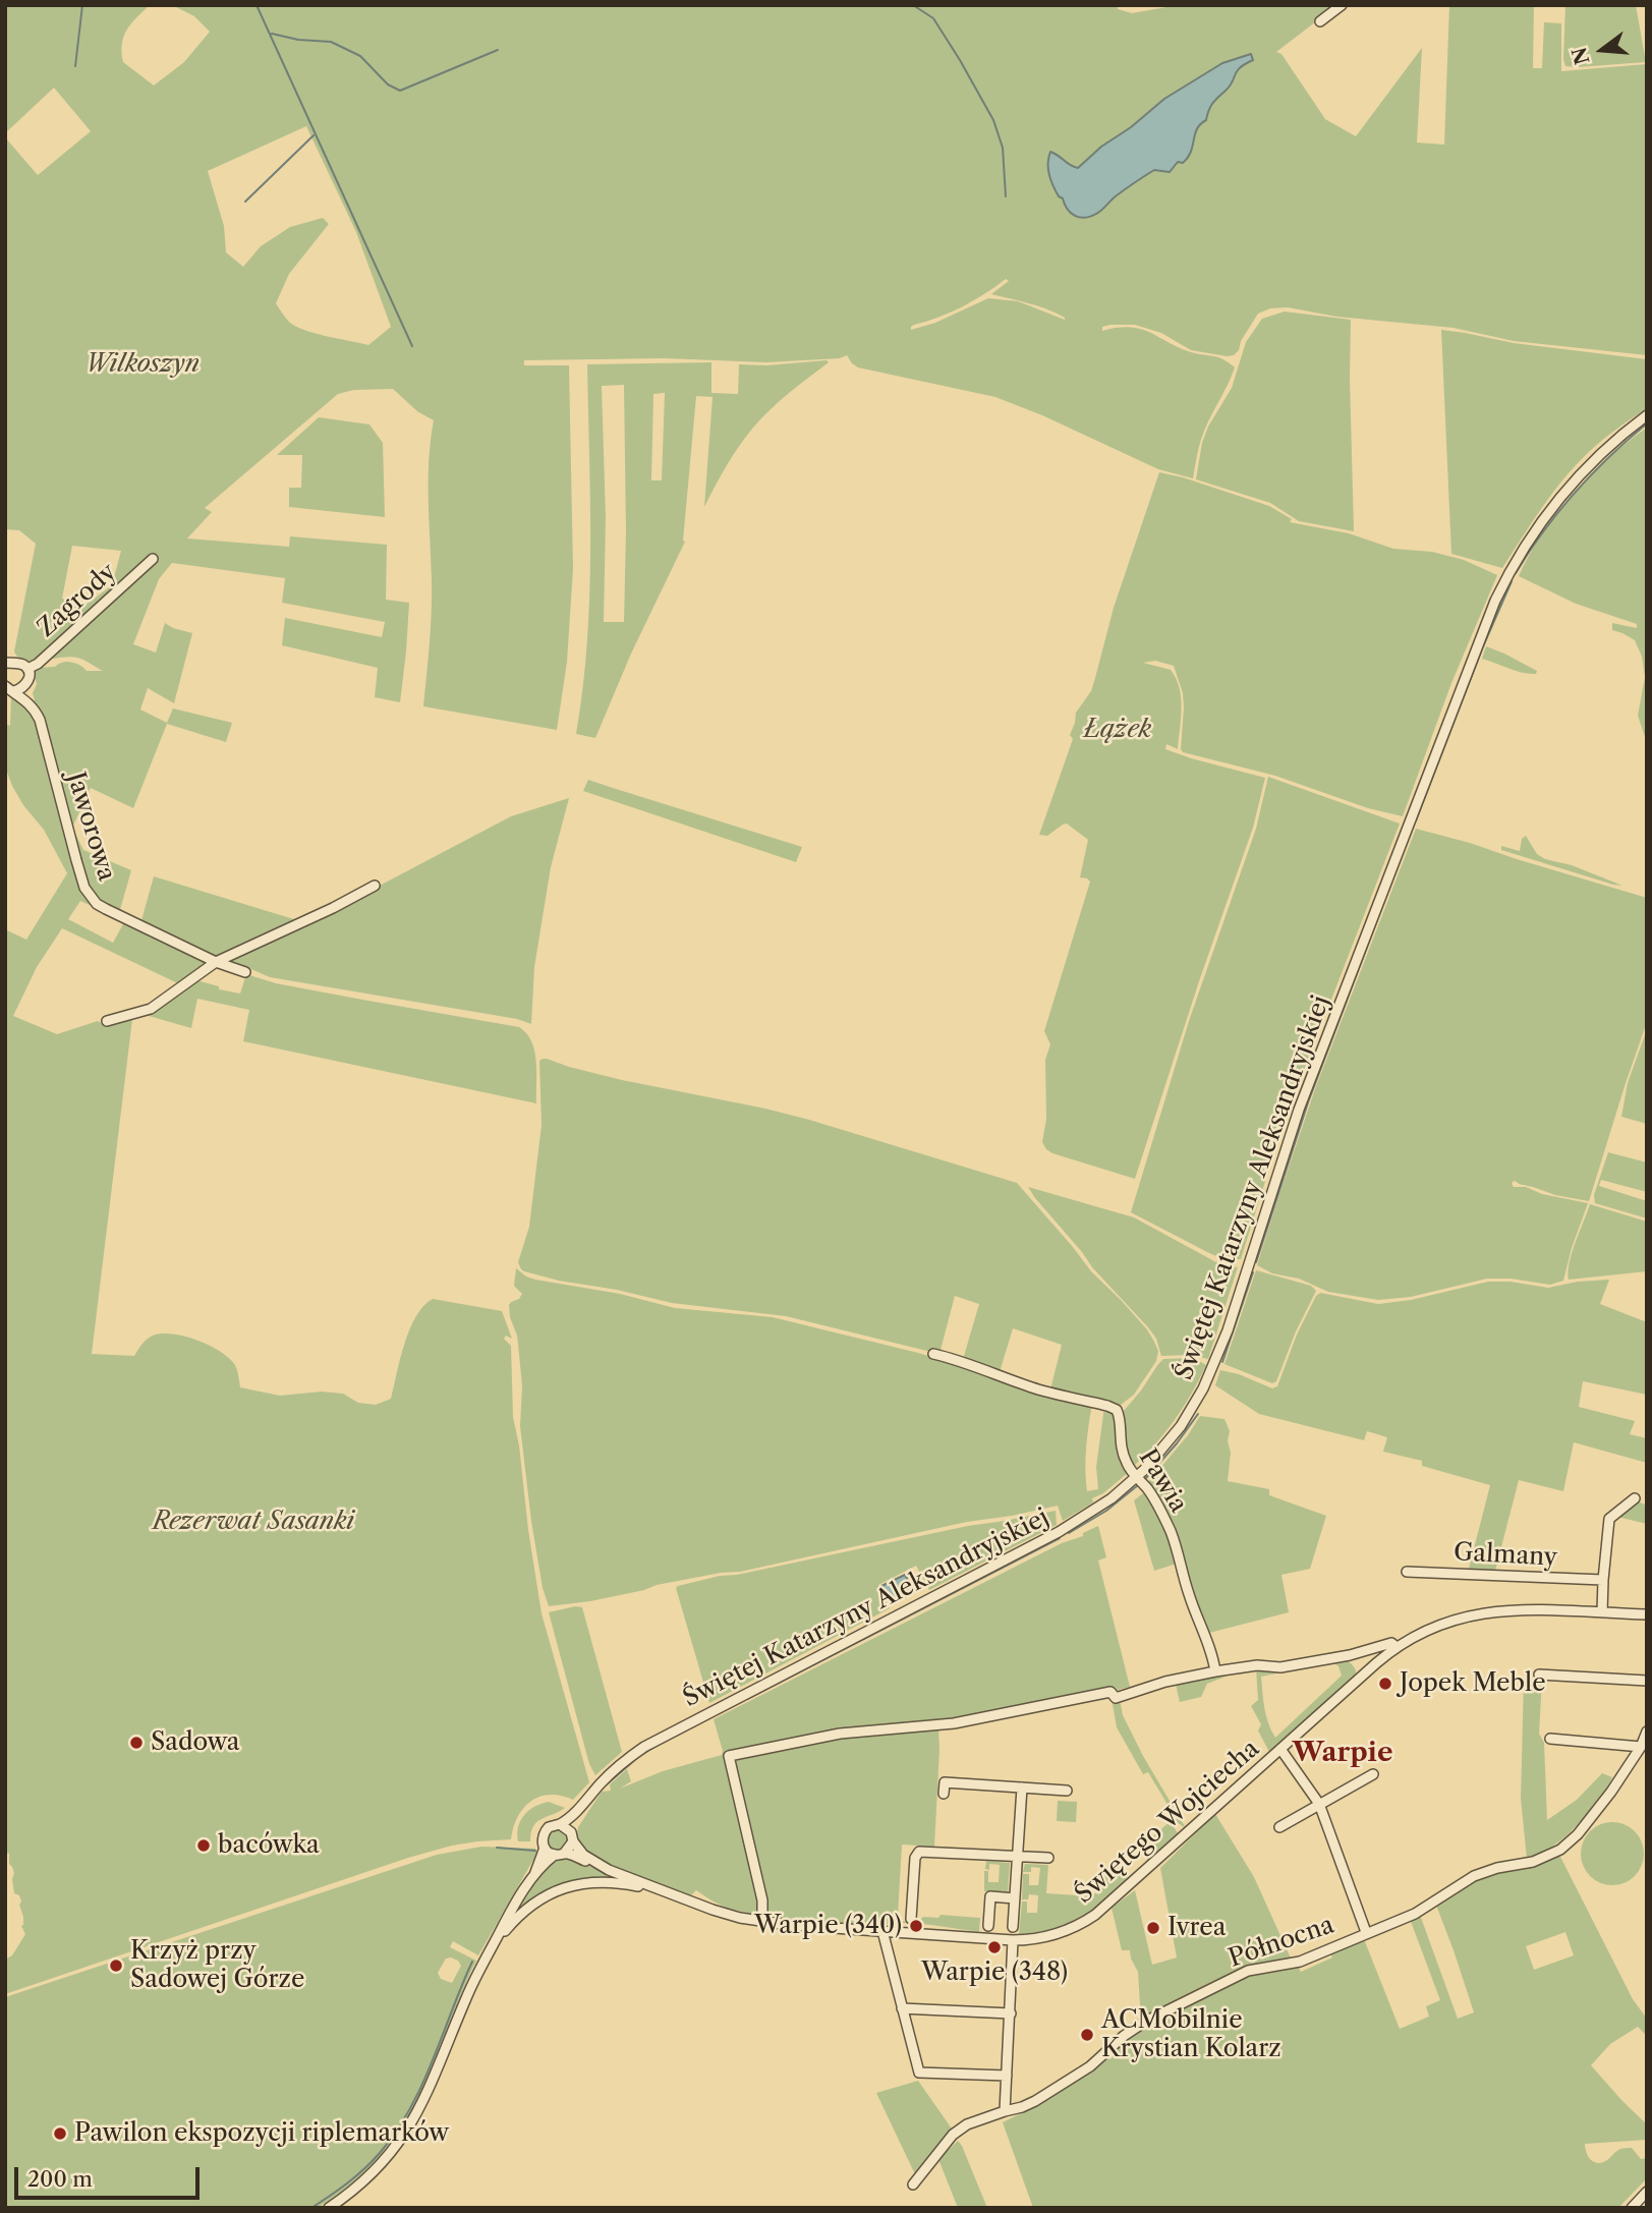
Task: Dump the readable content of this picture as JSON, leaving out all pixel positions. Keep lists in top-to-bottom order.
{
  "streets": {
    "street": [
      "Zagrody",
      "Jaworowa",
      "Świętej Katarzyny Aleksandryjskiej",
      "Pawia",
      "Galmany",
      "Świętego Wojciecha",
      "Północna"
    ]
  },
  "crossings": [
    ["Świętej Katarzyny Aleksandryjskiej", "Pawia"],
    ["Świętej Katarzyny Aleksandryjskiej", "Świętego Wojciecha"]
  ],
  "districts": ["Warpie"],
  "parks": ["Wilkoszyn", "Łążek", "Rezerwat Sasanki"],
  "places": [
    "Jopek Meble",
    "Sadowa",
    "bacówka",
    "Warpie (340)",
    "Ivrea",
    "Warpie (348)",
    "Krzyż przy Sadowej Górze",
    "ACMobilnie Krystian Kolarz",
    "Pawilon ekspozycji riplemarków"
  ],
  "scale_bar": "200 m",
  "north": "left"
}
